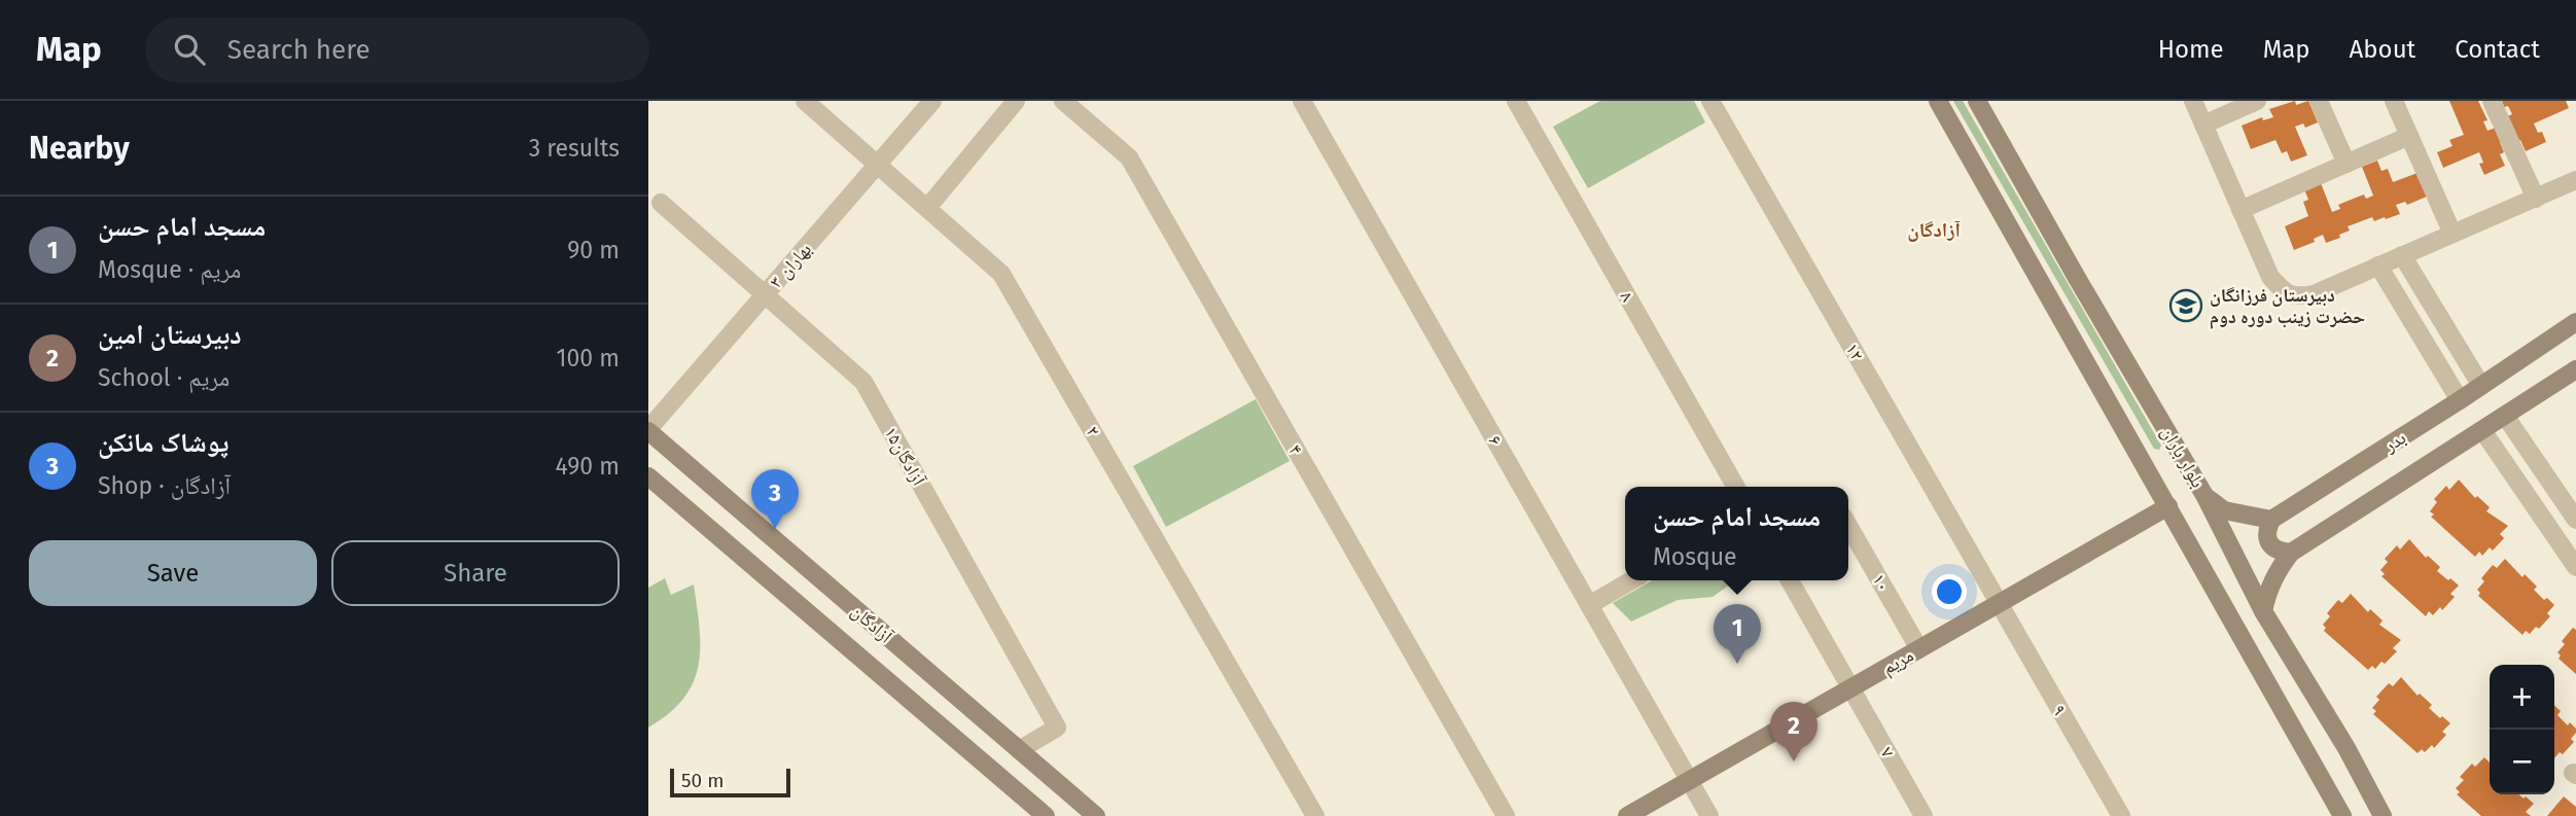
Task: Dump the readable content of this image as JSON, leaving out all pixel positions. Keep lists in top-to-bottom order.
{
  "streets": {
    "street": [
      "بهاران ۳",
      "۸",
      "۱۲",
      "۲",
      "۶",
      "بدر",
      "۴",
      "آزادگان۱۵",
      "بلوار باران",
      "۱۰",
      "آزادگان",
      "مریم",
      "۹",
      "۷"
    ]
  },
  "crossings": [
    ["بهاران ۳", "۲"],
    ["بهاران ۳", "آزادگان۱۵"],
    ["بهاران ۳", "آزادگان"],
    ["۱۲", "مریم"],
    ["۱۲", "۹"],
    ["۶", "مریم"],
    ["بدر", "بلوار باران"],
    ["آزادگان۱۵", "آزادگان"],
    ["بلوار باران", "مریم"],
    ["۱۰", "مریم"],
    ["مریم", "۹"],
    ["مریم", "۷"]
  ],
  "districts": ["آزادگان"],
  "places": {
    "school or university": ["دبیرستان فرزانگان حضرت زینب دوره دوم"]
  },
  "scale_bar": "50 m",
  "page": {
    "header": "Map",
    "search": "Search here",
    "nav": [
      "Home",
      "Map",
      "About",
      "Contact"
    ],
    "heading": ["Nearby", "3 results"],
    "list": [
      {
        "mark": "1",
        "name": "مسجد امام حسن",
        "note": "Mosque · مریم",
        "value": "90 m"
      },
      {
        "mark": "2",
        "name": "دبیرستان امین",
        "note": "School · مریم",
        "value": "100 m"
      },
      {
        "mark": "3",
        "name": "پوشاک مانکن",
        "note": "Shop · آزادگان",
        "value": "490 m"
      }
    ],
    "pins": ["3", "1", "2"],
    "popup": ["مسجد امام حسن", "Mosque"],
    "buttons": ["Save", "Share"],
    "map_buttons": ["+", "−"],
    "scale": "50 m"
  }
}
